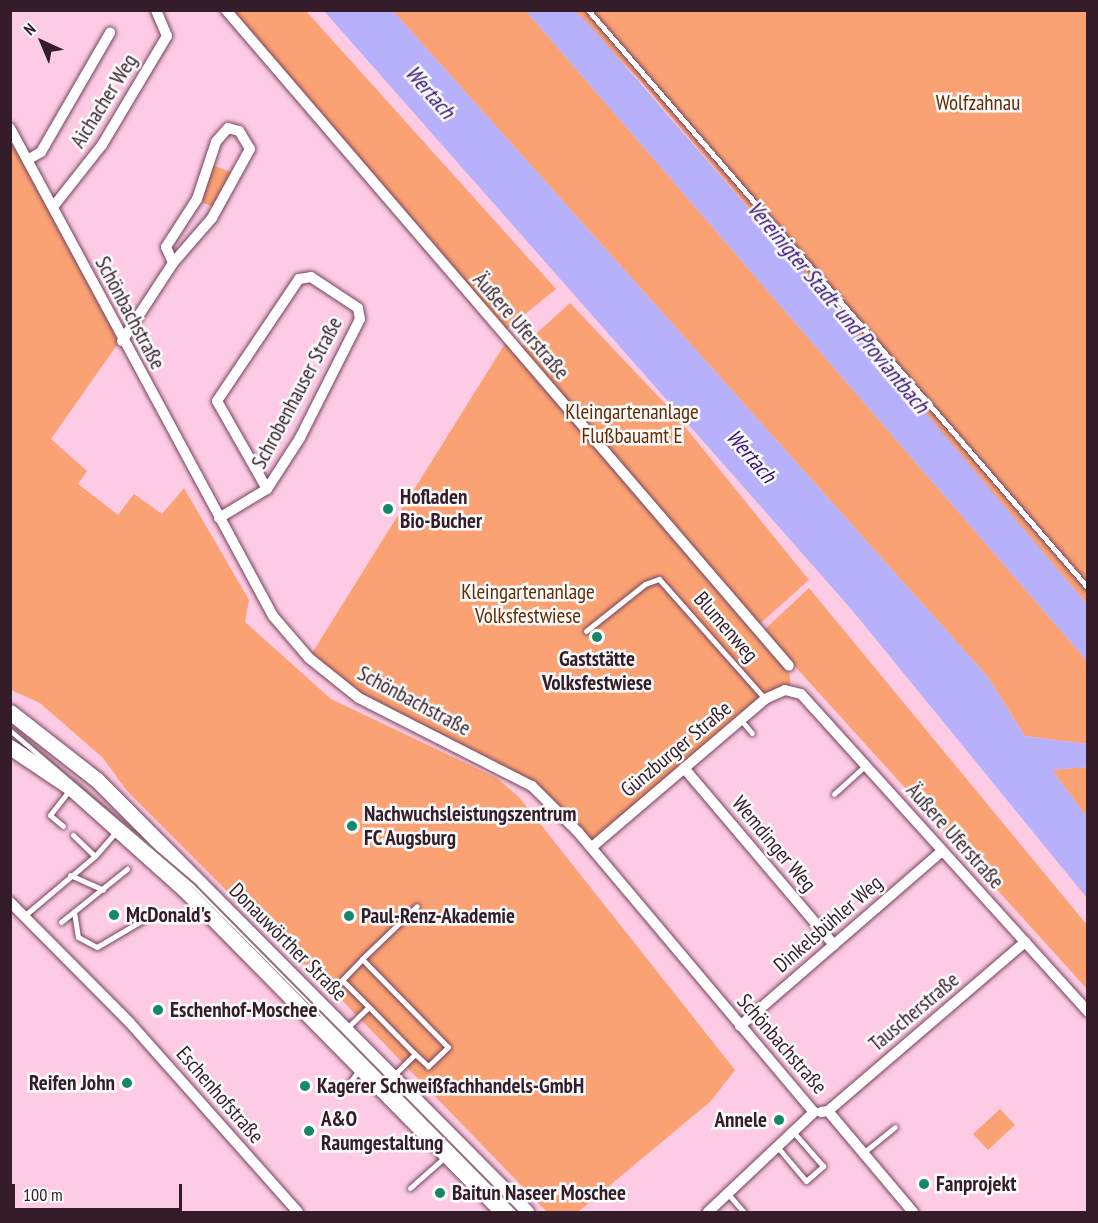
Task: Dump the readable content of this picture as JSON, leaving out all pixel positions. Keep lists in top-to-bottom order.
{
  "streets": {
    "main road": ["Donauwörther Straße"],
    "street": [
      "Aichacher Weg",
      "Schönbachstraße",
      "Äußere Uferstraße",
      "Schrobenhauser Straße",
      "Günzburger Straße",
      "Wemdinger Weg",
      "Dinkelsbühler Weg",
      "Tauscherstraße",
      "Eschenhofstraße"
    ],
    "lane": ["Blumenweg"]
  },
  "crossings": [
    ["Aichacher Weg", "Schönbachstraße"],
    ["Schönbachstraße", "Schrobenhauser Straße"],
    ["Schönbachstraße", "Günzburger Straße"],
    ["Schönbachstraße", "Dinkelsbühler Weg"],
    ["Schönbachstraße", "Tauscherstraße"],
    ["Äußere Uferstraße", "Günzburger Straße"],
    ["Äußere Uferstraße", "Dinkelsbühler Weg"],
    ["Äußere Uferstraße", "Tauscherstraße"],
    ["Blumenweg", "Günzburger Straße"],
    ["Günzburger Straße", "Wemdinger Weg"],
    ["Wemdinger Weg", "Dinkelsbühler Weg"]
  ],
  "water": ["Wertach", "Vereinigter Stadt- und Proviantbach"],
  "parks": ["Wolfzahnau", "Kleingartenanlage Flußbauamt E", "Kleingartenanlage Volksfestwiese"],
  "places": [
    "Hofladen Bio-Bucher",
    "Gaststätte Volksfestwiese",
    "Nachwuchsleistungszentrum FC Augsburg",
    "McDonald's",
    "Paul-Renz-Akademie",
    "Eschenhof-Moschee",
    "Reifen John",
    "Kagerer Schweißfachhandels-GmbH",
    "Annele",
    "A&O Raumgestaltung",
    "Fanprojekt",
    "Baitun Naseer Moschee"
  ],
  "scale_bar": "100 m",
  "north": "top left"
}
